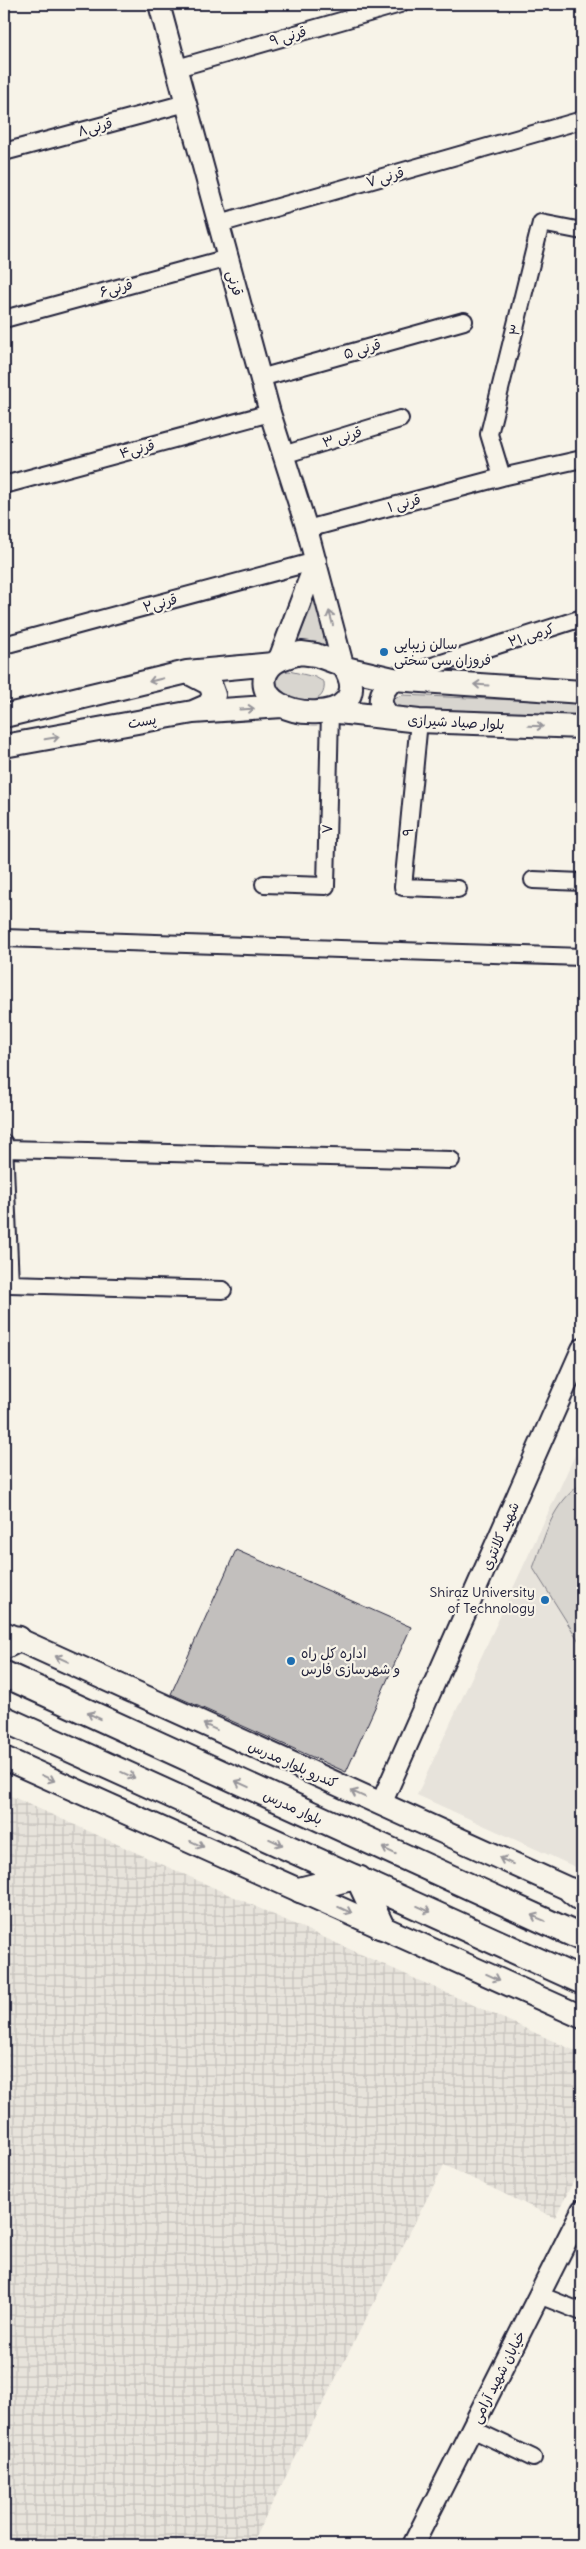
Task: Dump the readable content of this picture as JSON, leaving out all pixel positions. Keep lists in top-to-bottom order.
{
  "streets": {
    "main road": [
      "پست",
      "بلوار صیاد شیرازی",
      "کندرو بلوار مدرس",
      "بلوار مدرس"
    ],
    "street": [
      "قرنی ۹",
      "قرنی۸",
      "قرنی ۷",
      "قرنی",
      "قرنی۶",
      "۳",
      "قرنی ۵",
      "قرنی ۳",
      "قرنی۴",
      "قرنی ۱",
      "قرنی۲",
      "کرمی ۲۱",
      "۷",
      "۹",
      "شهید کلانتری",
      "خیابان شهید آرامی"
    ]
  },
  "crossings": [
    ["قرنی ۹", "قرنی"],
    ["قرنی۸", "قرنی"],
    ["قرنی ۷", "قرنی"],
    ["قرنی", "قرنی۶"],
    ["قرنی", "قرنی ۵"],
    ["قرنی", "قرنی ۳"],
    ["قرنی", "قرنی۴"],
    ["قرنی", "قرنی ۱"],
    ["قرنی", "قرنی۲"],
    ["قرنی", "پست"],
    ["قرنی", "بلوار صیاد شیرازی"],
    ["قرنی", "۷"],
    ["۳", "قرنی ۱"],
    ["پست", "بلوار صیاد شیرازی"],
    ["پست", "۷"],
    ["بلوار صیاد شیرازی", "۷"],
    ["بلوار صیاد شیرازی", "۹"],
    ["شهید کلانتری", "کندرو بلوار مدرس"]
  ],
  "places": ["سالن زیبایی فروزان سی سختی", "Shiraz University of Technology", "اداره کل راه و شهرسازی فارس"]
}
